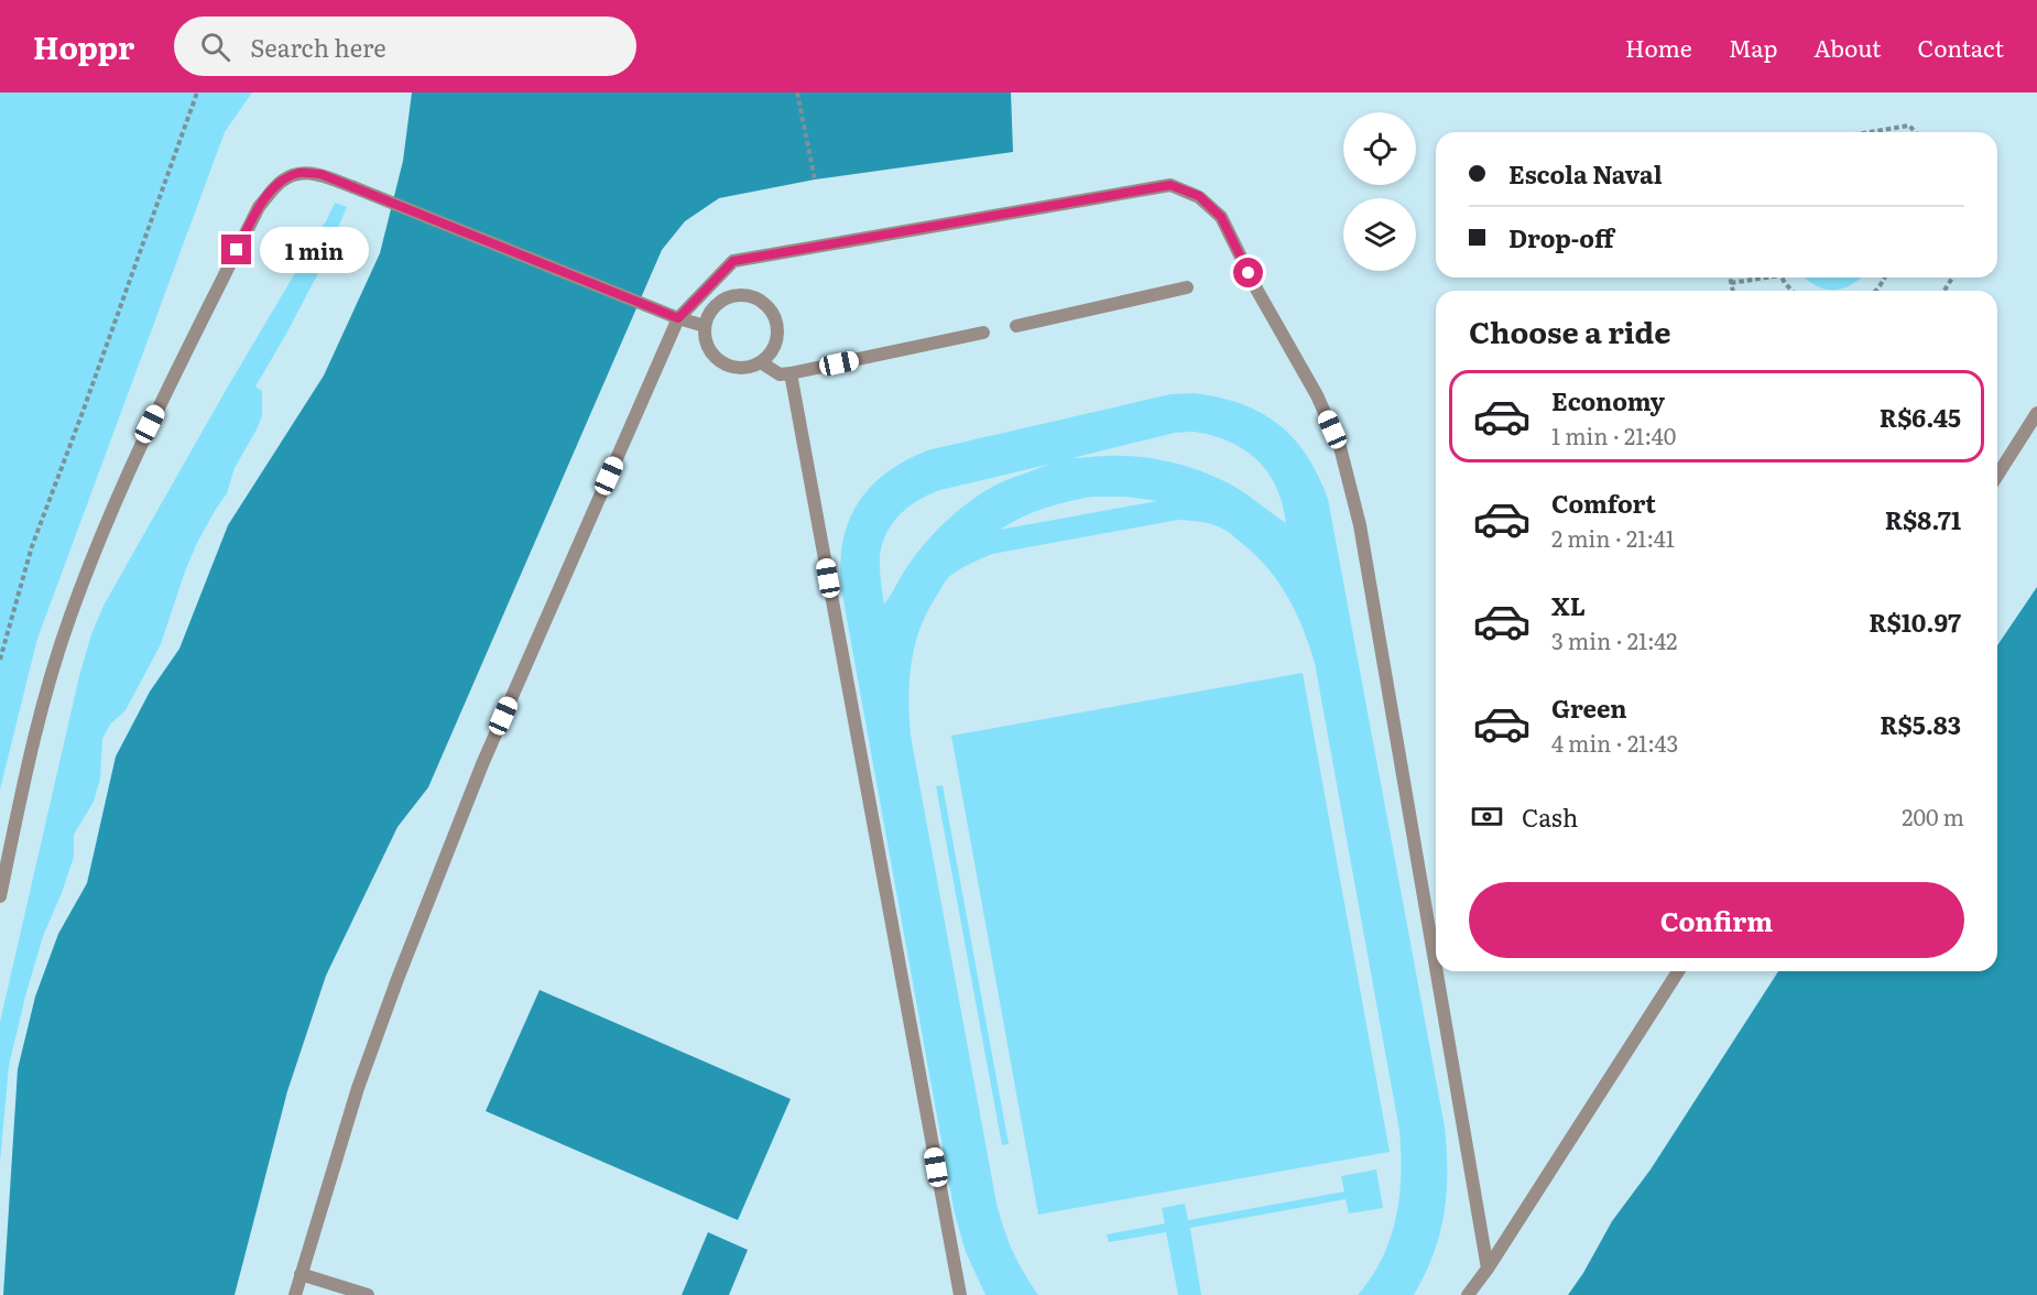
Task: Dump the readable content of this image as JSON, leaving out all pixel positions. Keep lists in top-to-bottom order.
{
  "page": {
    "header": "Hoppr",
    "search": "Search here",
    "nav": [
      "Home",
      "Map",
      "About",
      "Contact"
    ],
    "banner": ["Escola Naval", "Drop-off"],
    "bubble": "1 min",
    "heading": "Choose a ride",
    "list": [
      {
        "name": "Economy",
        "note": "1 min · 21:40",
        "value": "R$6.45"
      },
      {
        "name": "Comfort",
        "note": "2 min · 21:41",
        "value": "R$8.71"
      },
      {
        "name": "XL",
        "note": "3 min · 21:42",
        "value": "R$10.97"
      },
      {
        "name": "Green",
        "note": "4 min · 21:43",
        "value": "R$5.83"
      }
    ],
    "pay": ["Cash", "200 m"],
    "buttons": "Confirm"
  }
}
